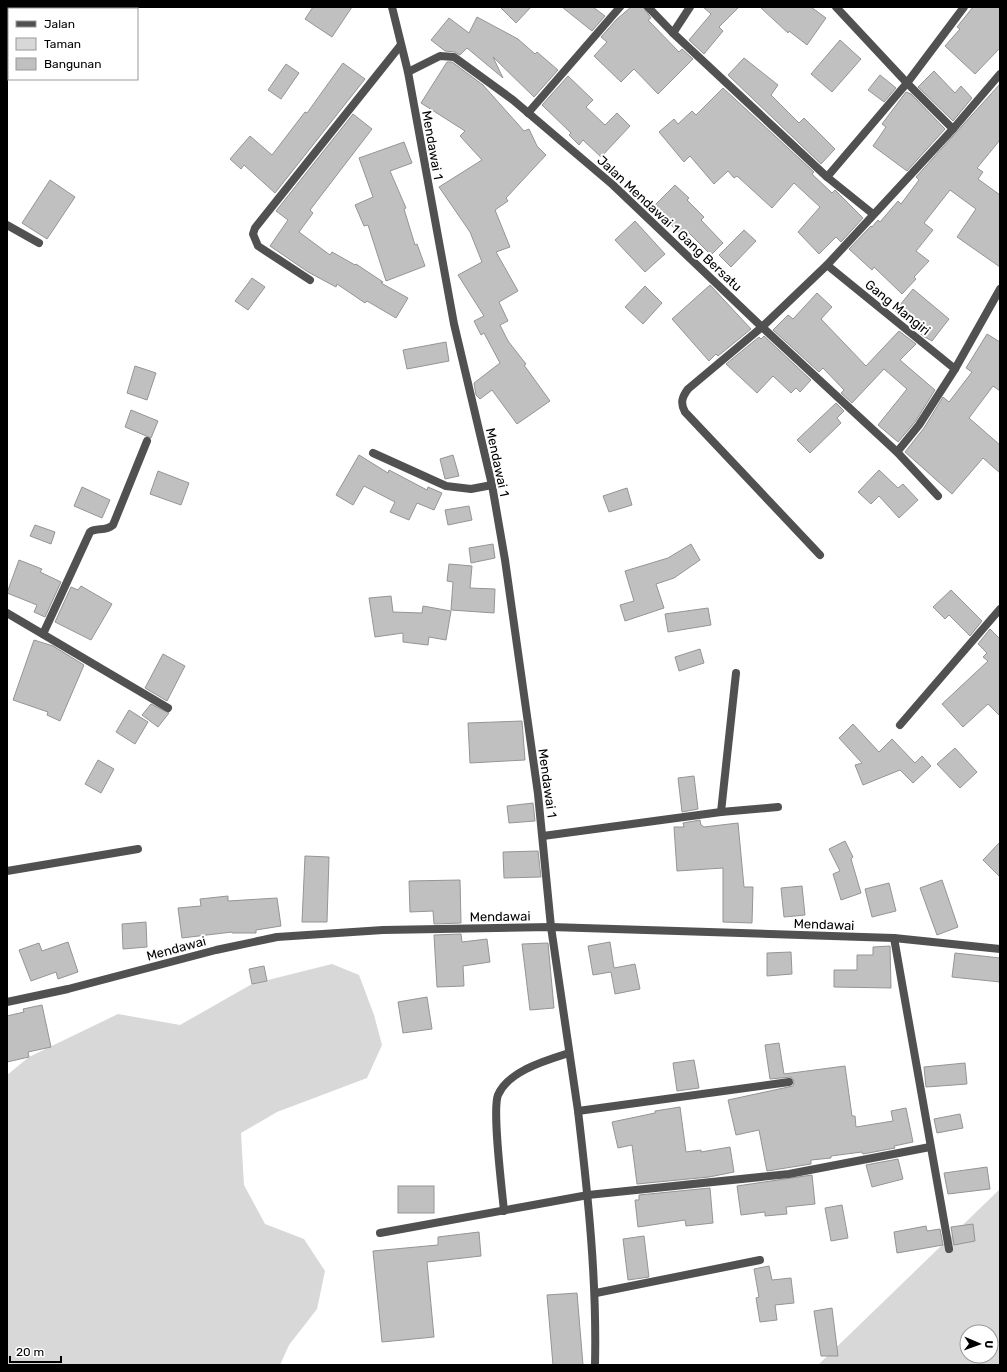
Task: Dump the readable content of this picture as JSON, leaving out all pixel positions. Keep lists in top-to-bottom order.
{
  "streets": {
    "street": [
      "Mendawai 1",
      "Jalan Mendawai 1 Gang Bersatu",
      "Gang Mangiri",
      "Mendawai"
    ]
  },
  "crossings": [
    ["Mendawai 1", "Jalan Mendawai 1 Gang Bersatu"],
    ["Mendawai 1", "Mendawai"]
  ],
  "legend": ["Jalan", "Taman", "Bangunan"],
  "scale_bar": "20 m",
  "north": "right"
}
